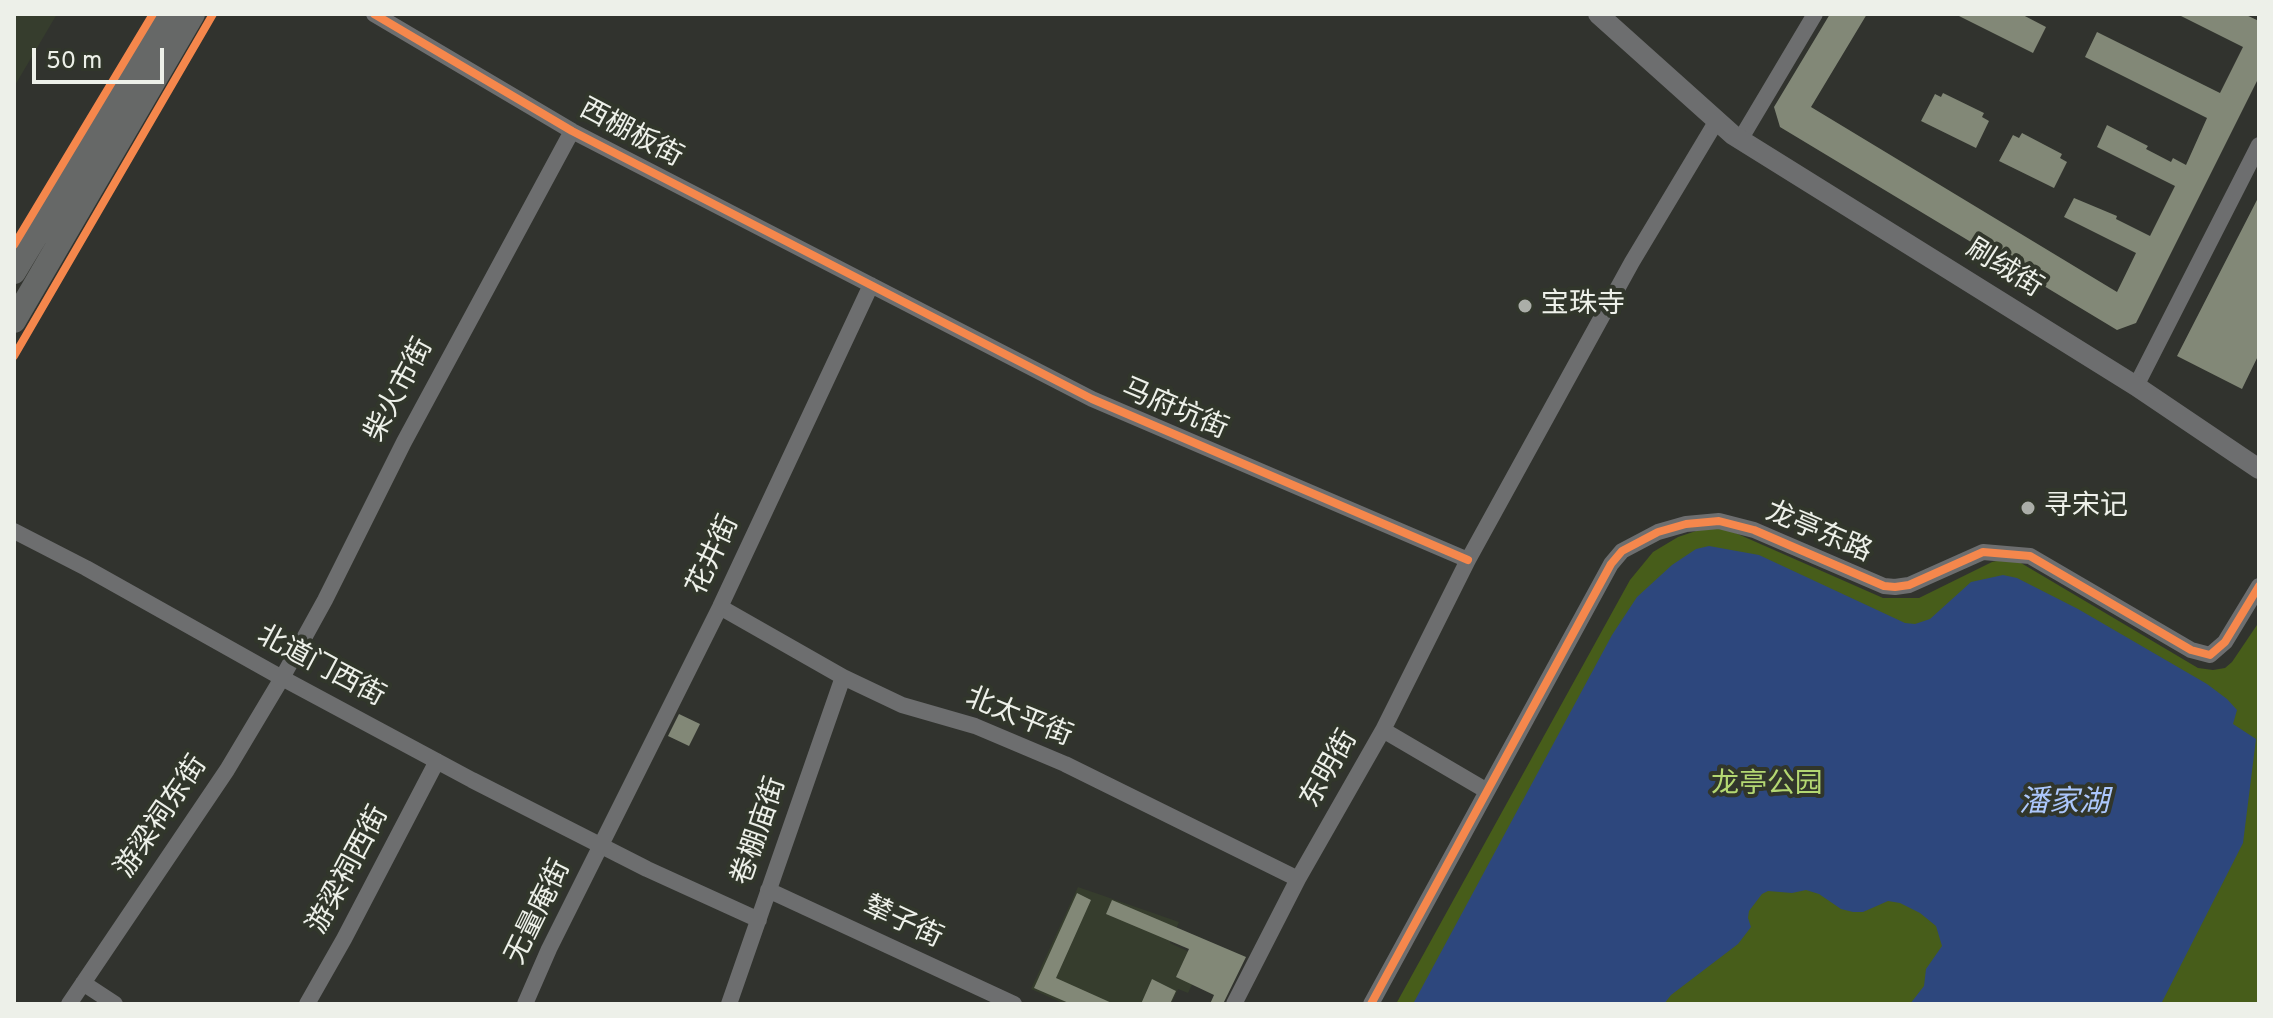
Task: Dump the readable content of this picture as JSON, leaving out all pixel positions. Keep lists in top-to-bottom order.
{
  "streets": {
    "street": [
      "西棚板街",
      "刷绒街",
      "柴火市街",
      "马府坑街",
      "龙亭东路",
      "花井街",
      "北道门西街",
      "北太平街",
      "东明街",
      "游梁祠东街",
      "卷棚庙街",
      "游梁祠西街",
      "无量庵街",
      "辇子街"
    ]
  },
  "crossings": [
    ["西棚板街", "柴火市街"],
    ["西棚板街", "马府坑街"],
    ["西棚板街", "花井街"],
    ["刷绒街", "东明街"],
    ["柴火市街", "北道门西街"],
    ["柴火市街", "游梁祠东街"],
    ["马府坑街", "花井街"],
    ["马府坑街", "东明街"],
    ["花井街", "北道门西街"],
    ["花井街", "北太平街"],
    ["花井街", "无量庵街"],
    ["北道门西街", "游梁祠东街"],
    ["北道门西街", "卷棚庙街"],
    ["北道门西街", "游梁祠西街"],
    ["北道门西街", "无量庵街"],
    ["北太平街", "东明街"],
    ["北太平街", "卷棚庙街"],
    ["卷棚庙街", "辇子街"]
  ],
  "water": ["潘家湖"],
  "parks": ["龙亭公园"],
  "places": ["宝珠寺", "寻宋记"],
  "scale_bar": "50 m"
}
